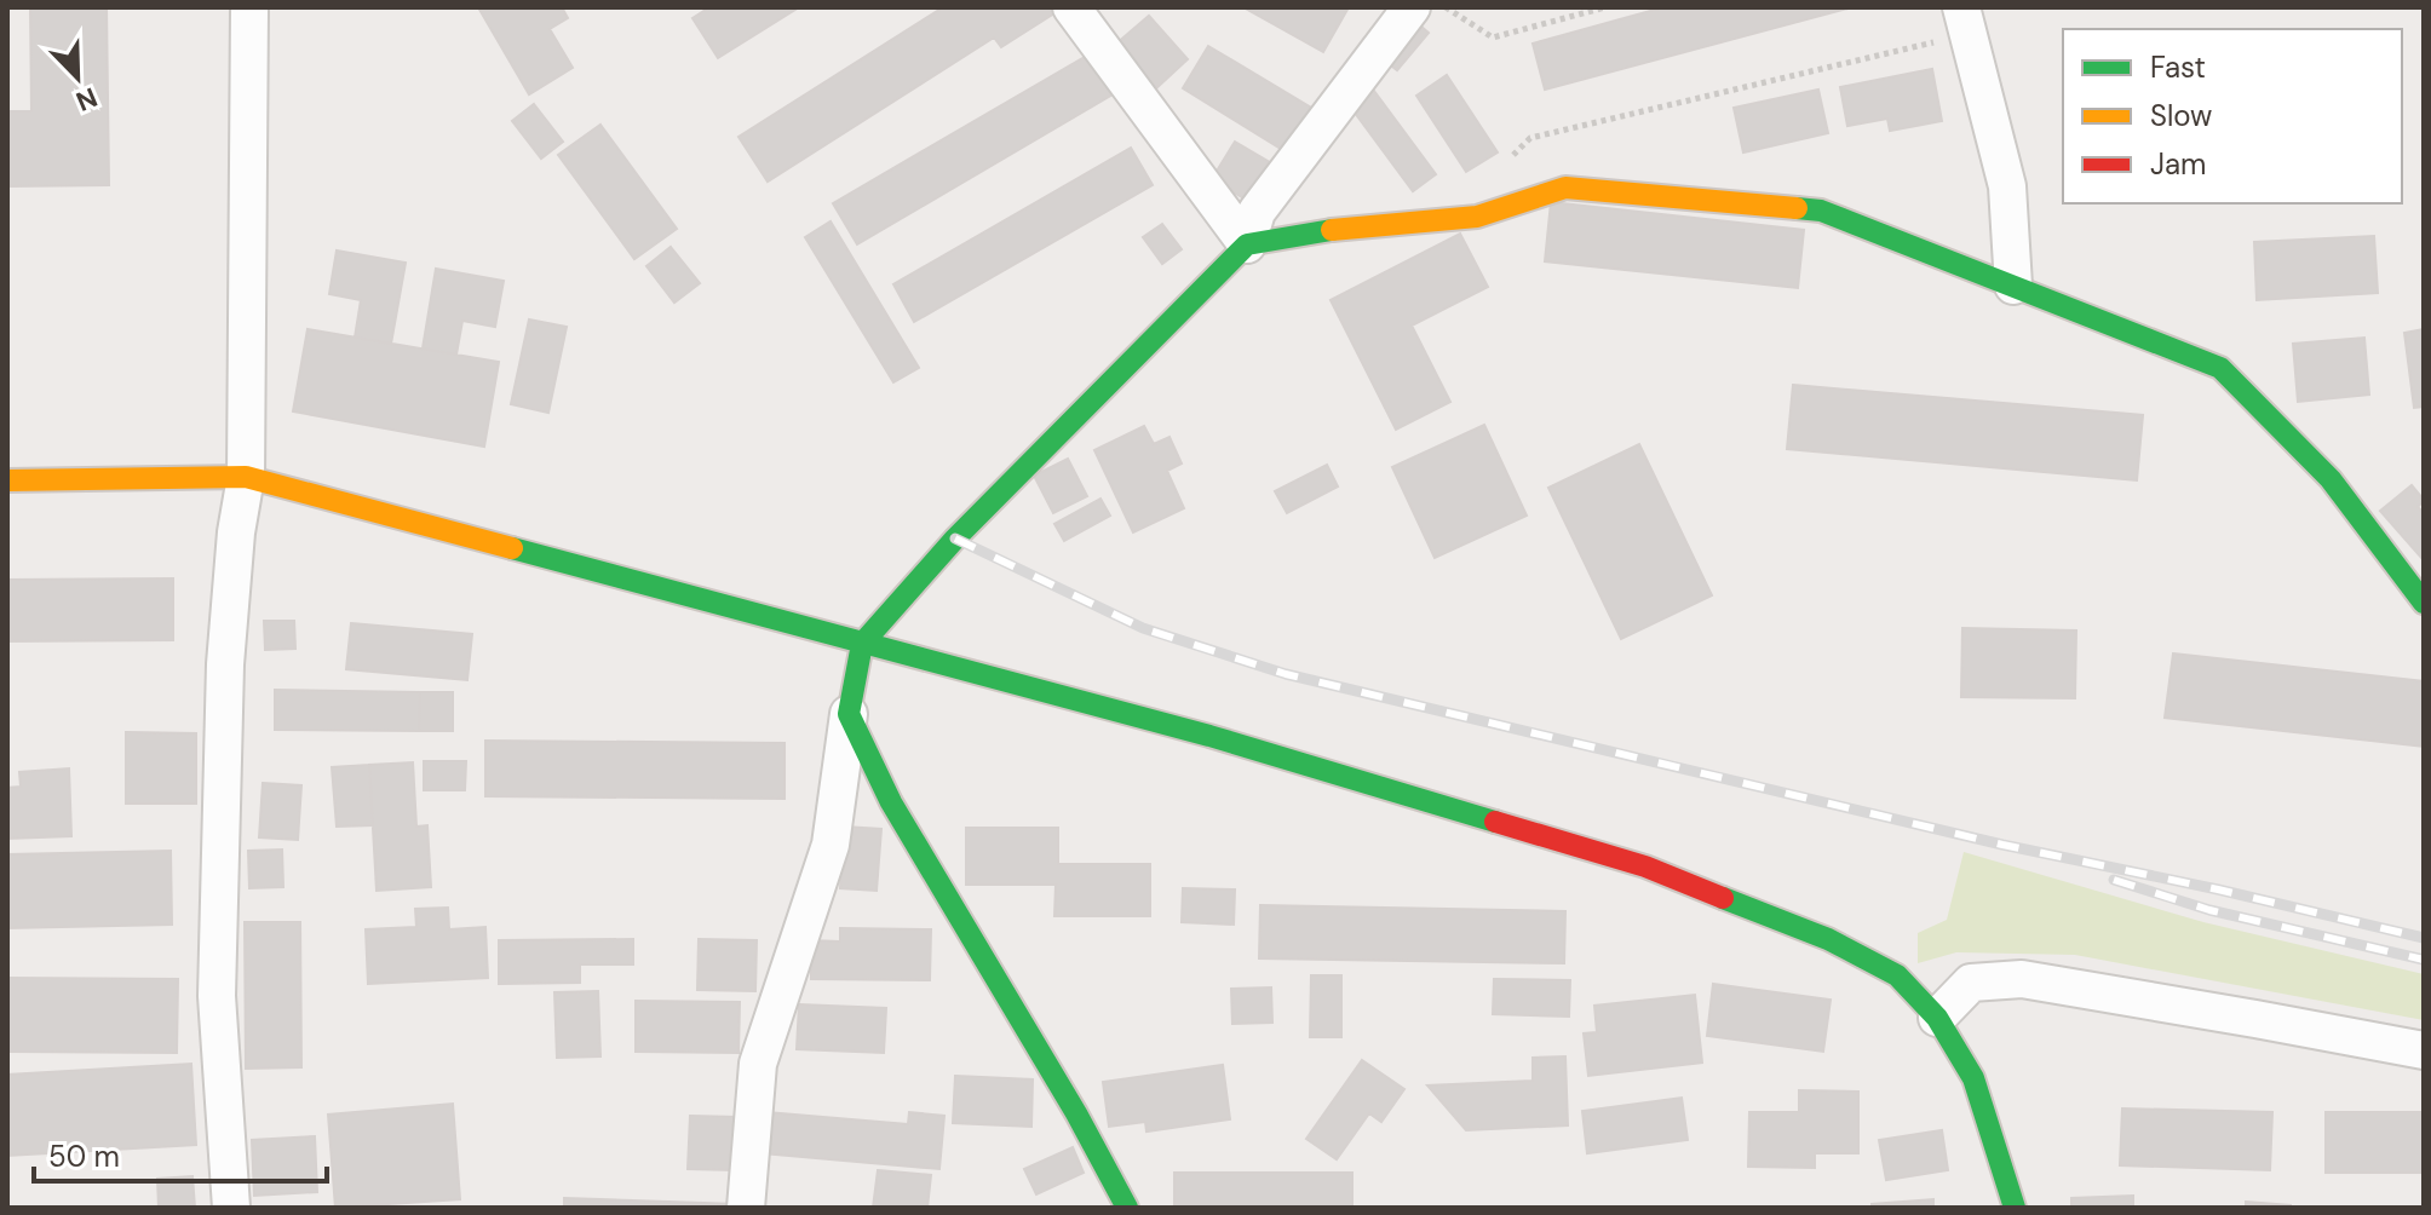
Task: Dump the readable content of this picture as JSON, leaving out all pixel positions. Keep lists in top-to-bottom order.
{
  "legend": ["Fast", "Slow", "Jam"],
  "scale_bar": "50 m",
  "north": "bottom right"
}
